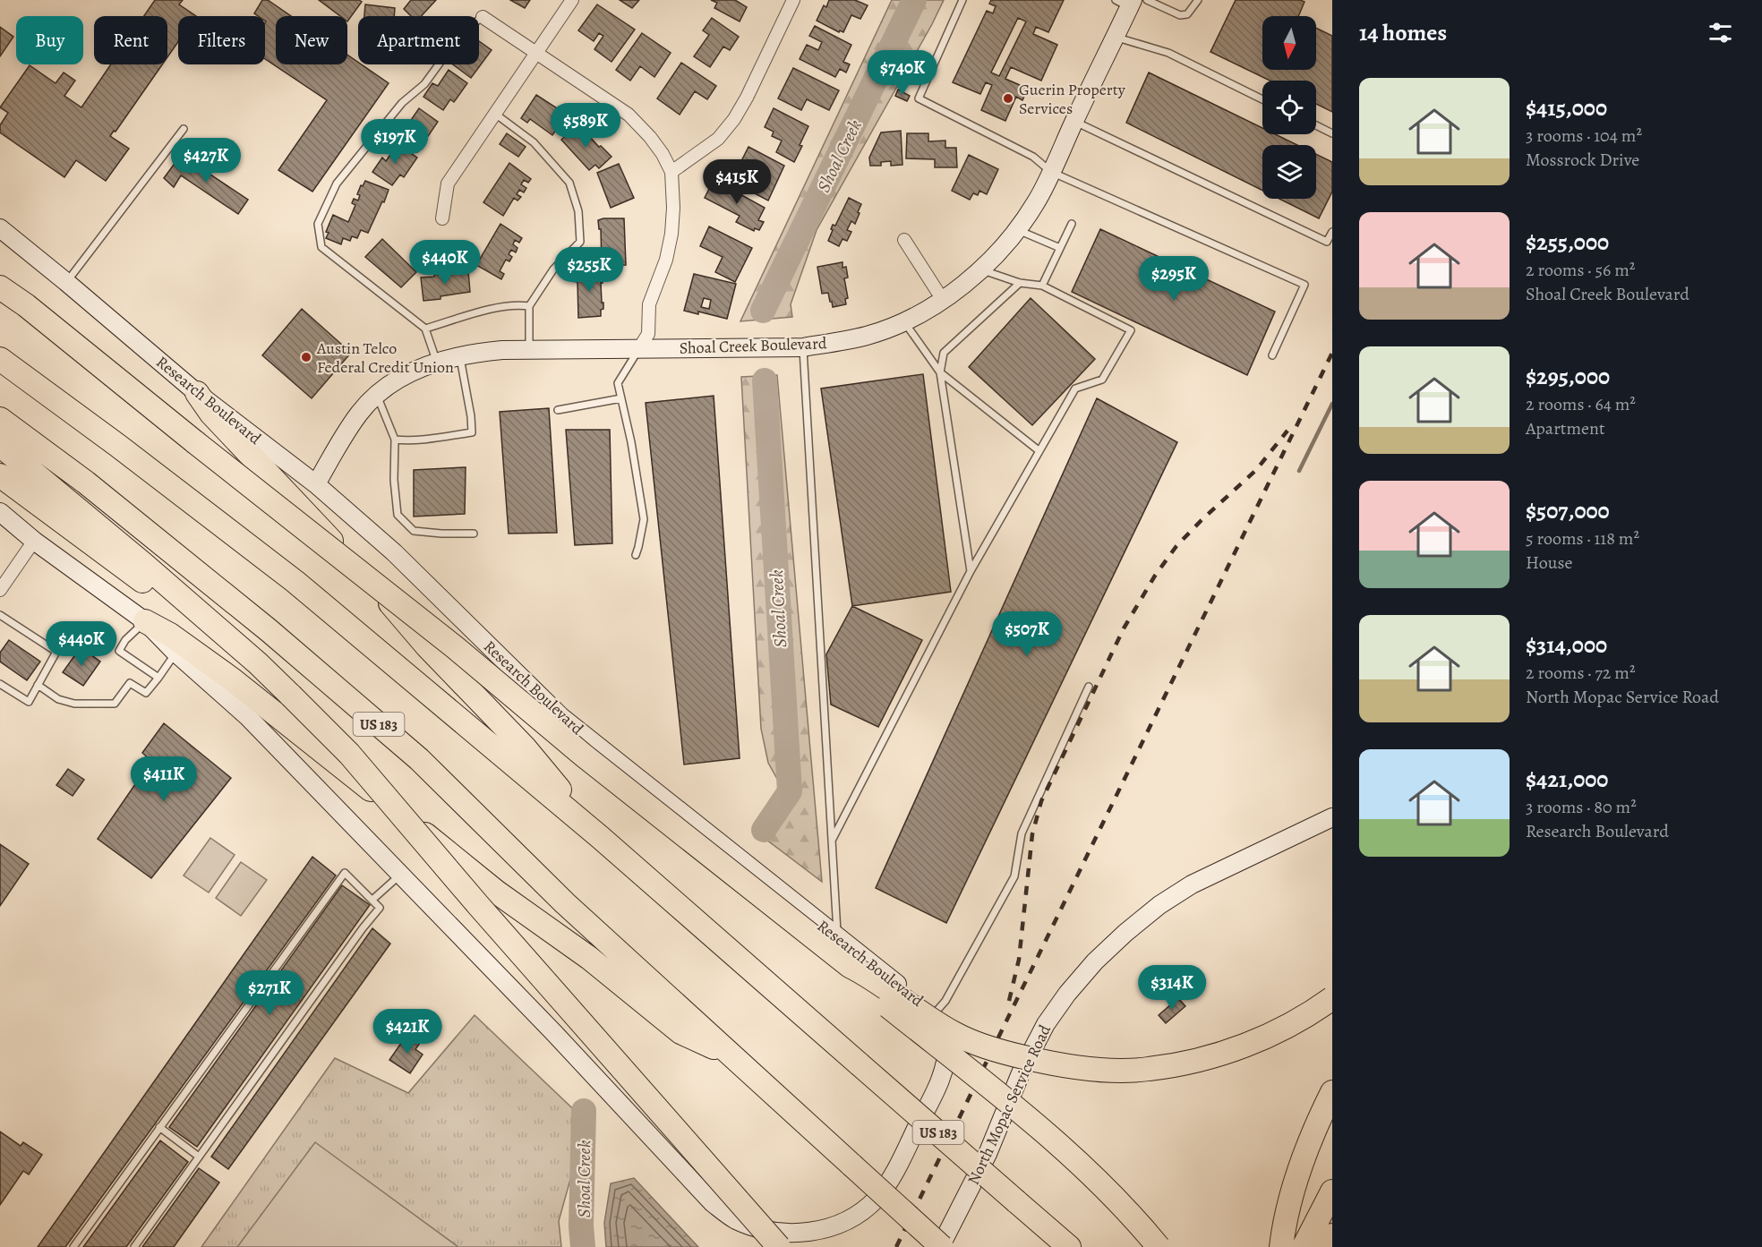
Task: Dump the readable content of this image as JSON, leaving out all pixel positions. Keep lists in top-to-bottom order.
{
  "streets": {
    "highway": ["US 183"],
    "main road": ["Shoal Creek Boulevard", "Research Boulevard", "North Mopac Service Road"]
  },
  "crossings": [
    ["Shoal Creek Boulevard", "Research Boulevard"],
    ["US 183", "North Mopac Service Road"]
  ],
  "water": ["Shoal Creek"],
  "places": ["Guerin Property Services", "Austin Telco Federal Credit Union"],
  "north": "bottom",
  "page": {
    "heading": "14 homes",
    "chip": [
      "Buy",
      "Rent",
      "Filters",
      "New",
      "Apartment"
    ],
    "price": [
      "$740K",
      "$589K",
      "$197K",
      "$427K",
      "$415K",
      "$440K",
      "$255K",
      "$295K",
      "$507K",
      "$440K",
      "$411K",
      "$314K",
      "$271K",
      "$421K"
    ],
    "list": [
      {
        "name": "$415,000",
        "note": "3 rooms · 104 m² · Mossrock Drive"
      },
      {
        "name": "$255,000",
        "note": "2 rooms · 56 m² · Shoal Creek Boulevard"
      },
      {
        "name": "$295,000",
        "note": "2 rooms · 64 m² · Apartment"
      },
      {
        "name": "$507,000",
        "note": "5 rooms · 118 m² · House"
      },
      {
        "name": "$314,000",
        "note": "2 rooms · 72 m² · North Mopac Service Road"
      },
      {
        "name": "$421,000",
        "note": "3 rooms · 80 m² · Research Boulevard"
      }
    ]
  }
}
